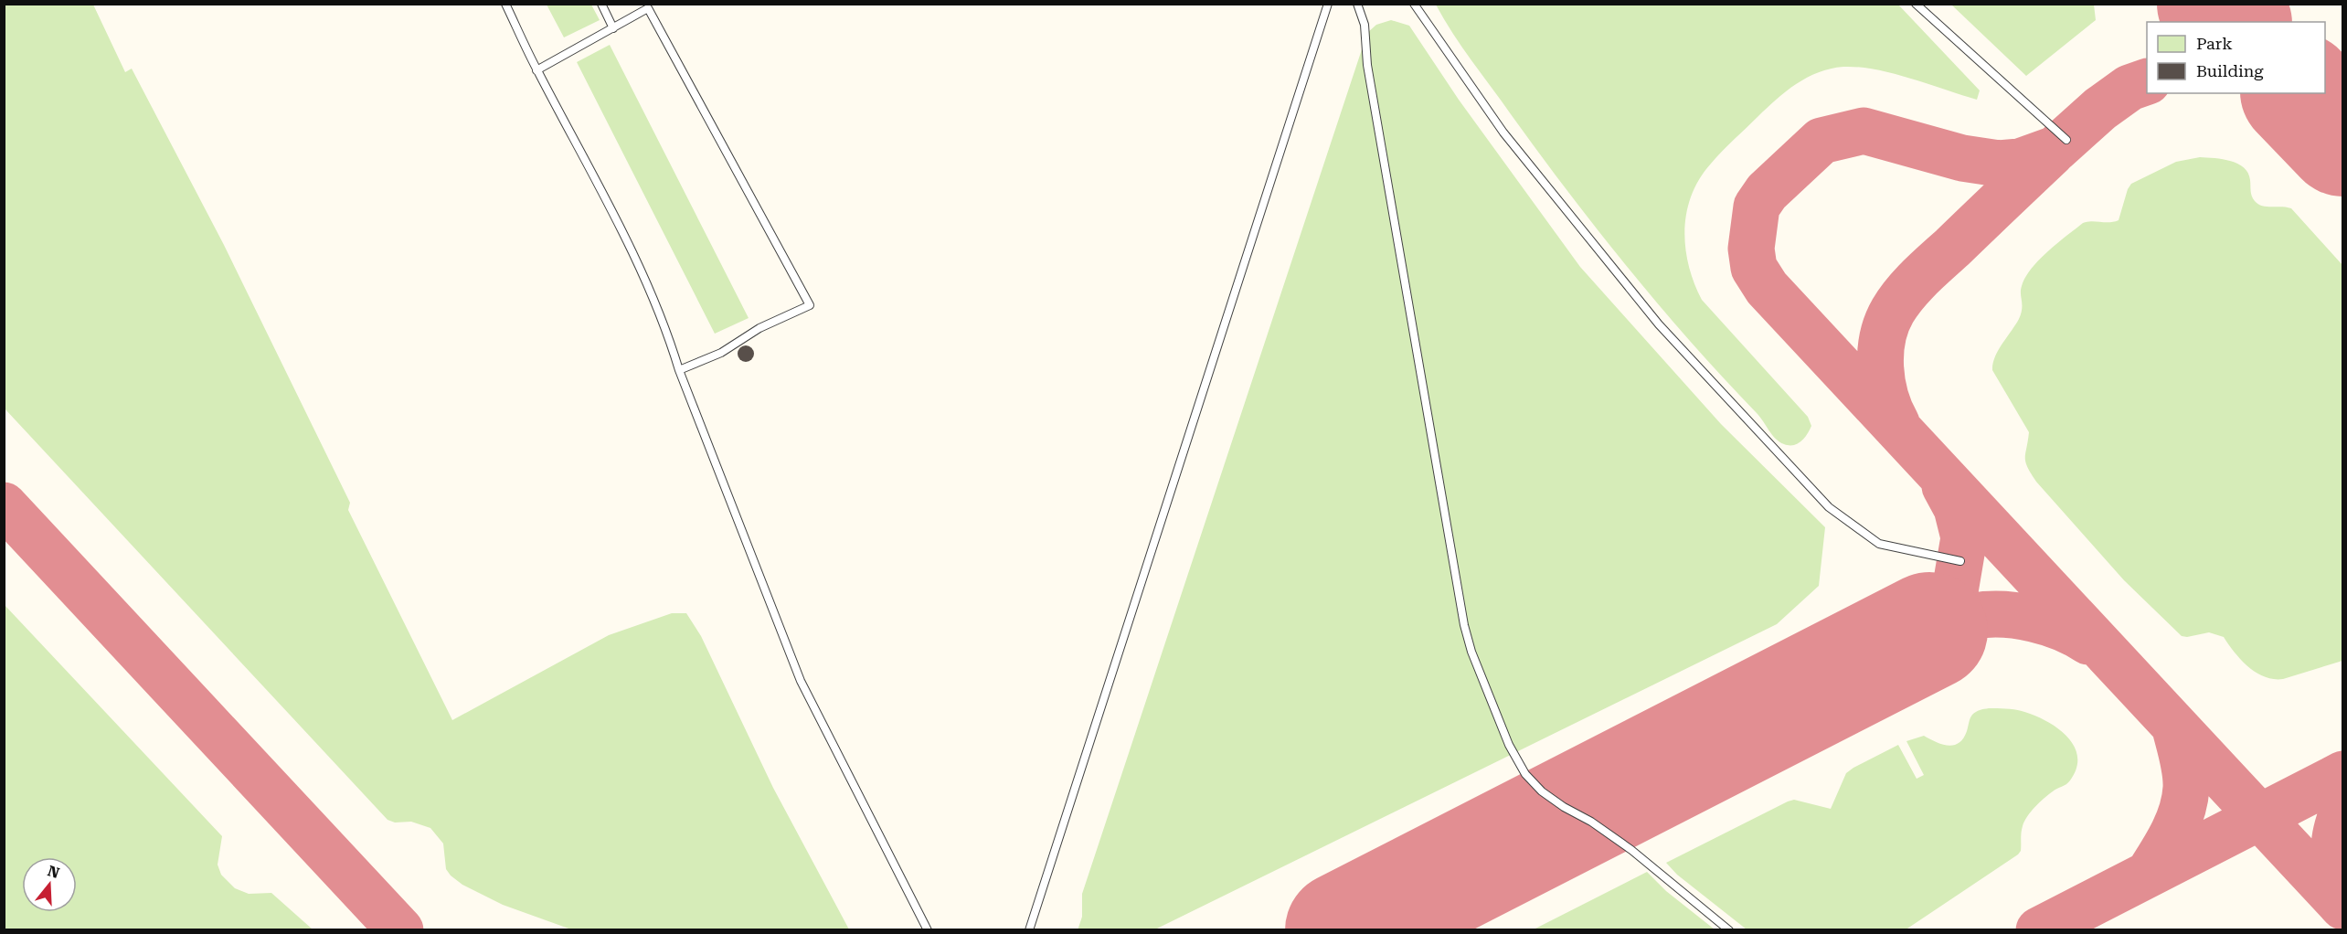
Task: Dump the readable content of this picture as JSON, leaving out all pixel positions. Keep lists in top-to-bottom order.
{
  "legend": ["Park", "Building"],
  "north": "top"
}
